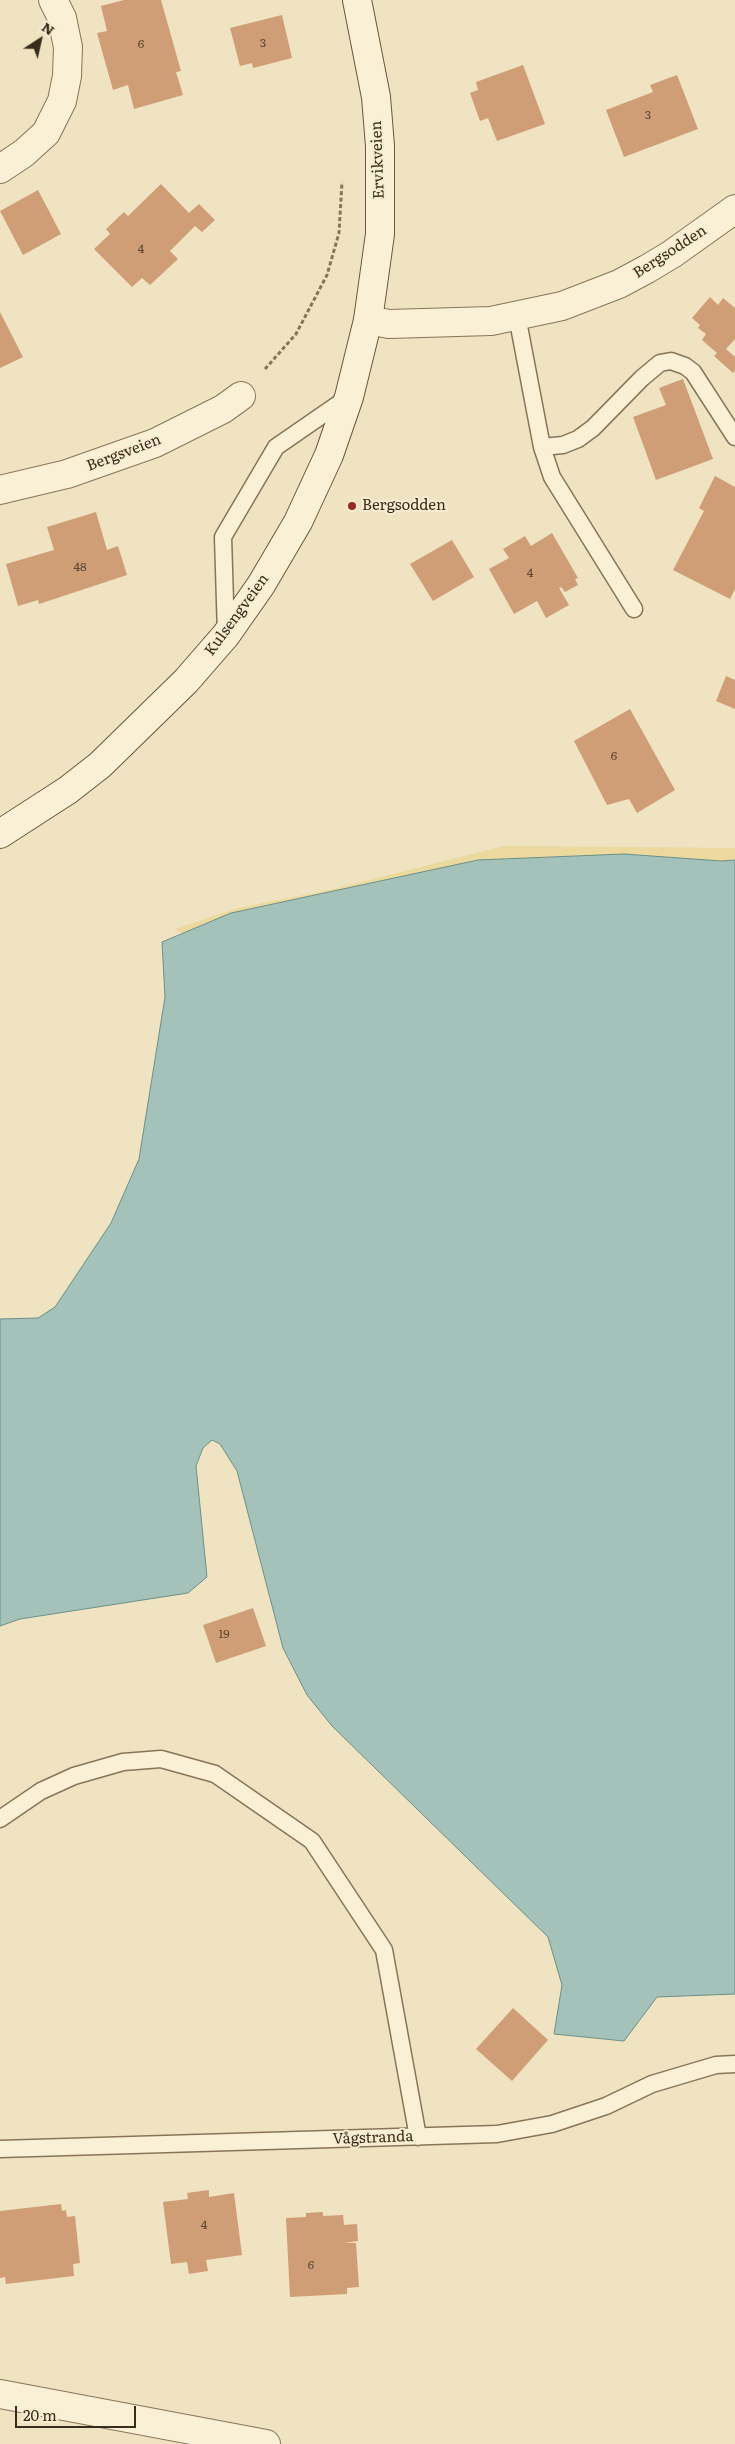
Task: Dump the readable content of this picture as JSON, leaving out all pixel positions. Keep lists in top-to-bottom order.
{
  "streets": {
    "street": [
      "Ervikveien",
      "Bergsodden",
      "Bergsveien",
      "Kulsengveien"
    ],
    "lane": ["Vågstranda"]
  },
  "crossings": [
    ["Ervikveien", "Bergsodden"],
    ["Ervikveien", "Kulsengveien"],
    ["Bergsodden", "Kulsengveien"]
  ],
  "places": ["Bergsodden"],
  "house_numbers": [
    "3",
    "6",
    "3",
    "4",
    "48",
    "4",
    "6",
    "19",
    "4",
    "6"
  ],
  "scale_bar": "20 m",
  "north": "top right"
}
